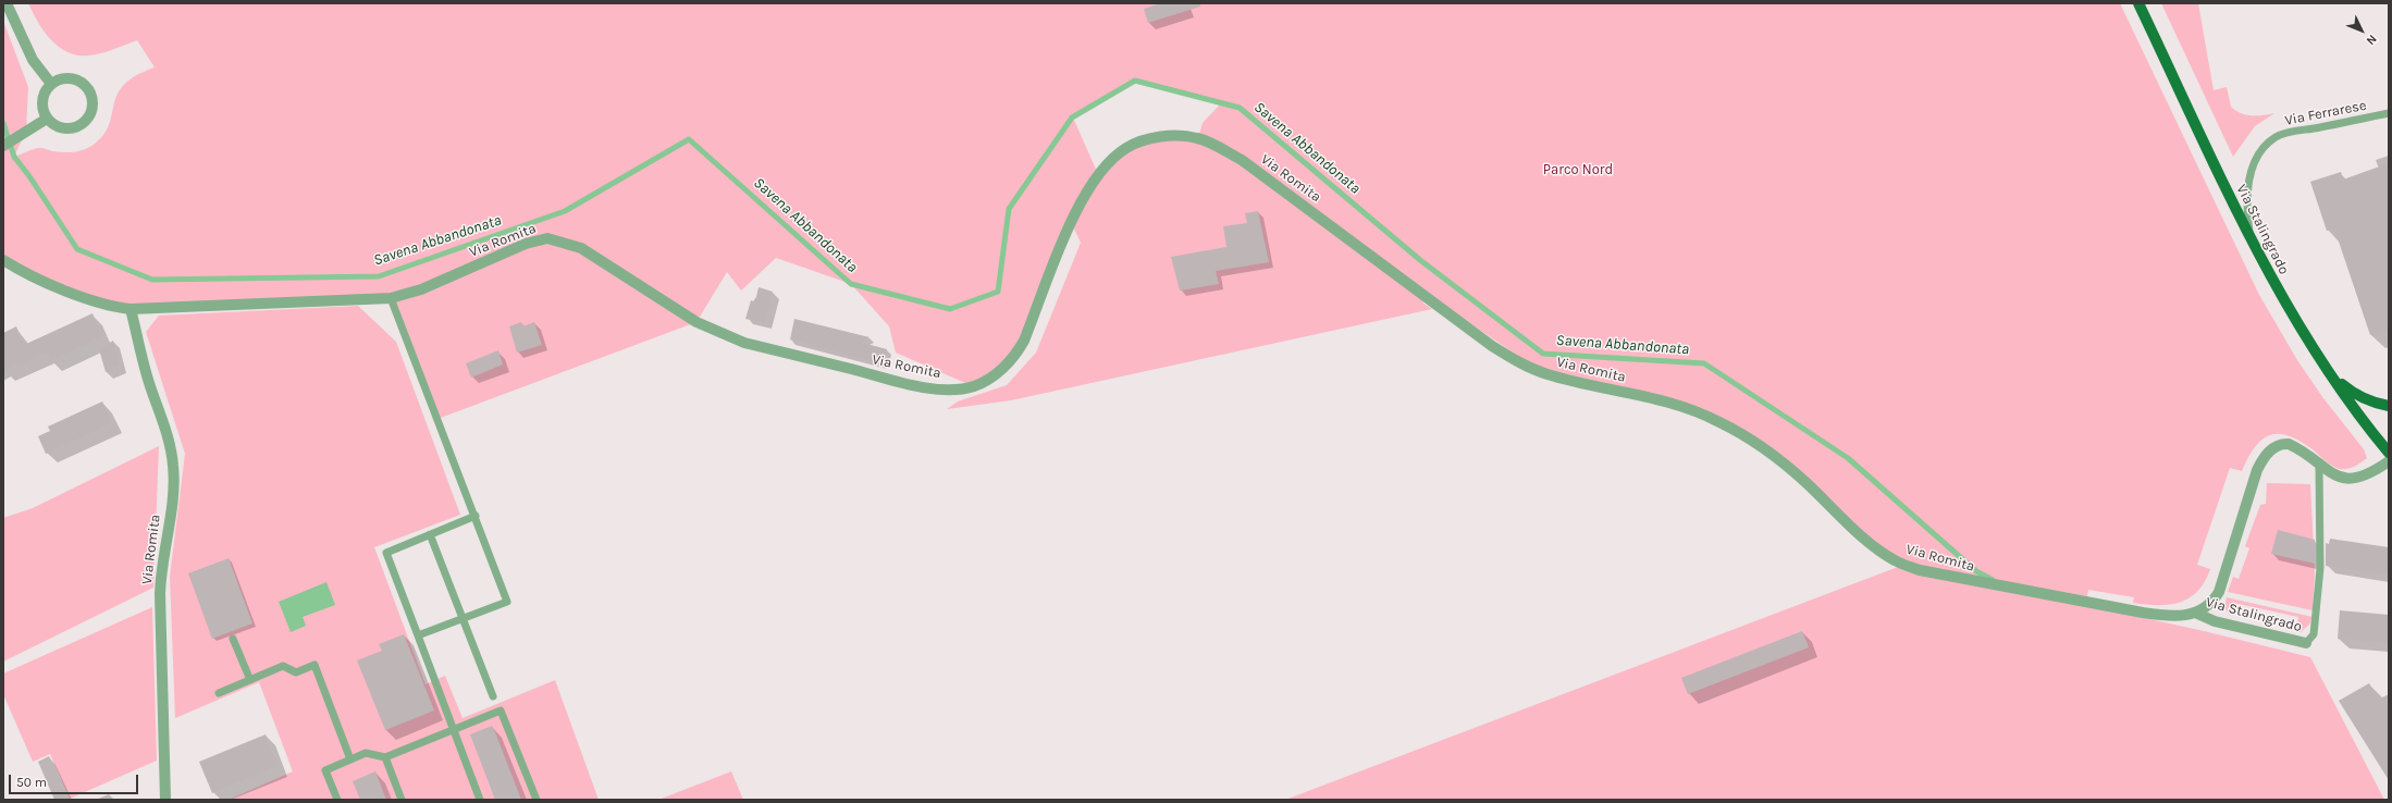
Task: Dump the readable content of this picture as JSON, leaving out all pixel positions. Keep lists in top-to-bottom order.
{
  "streets": {
    "main road": ["Via Stalingrado"],
    "street": ["Via Romita"],
    "lane": ["Via Ferrarese"]
  },
  "crossings": [
    ["Via Ferrarese", "Via Stalingrado"],
    ["Via Romita", "Via Stalingrado"]
  ],
  "water": ["Savena Abbandonata"],
  "parks": ["Parco Nord"],
  "scale_bar": "50 m",
  "north": "bottom right"
}
